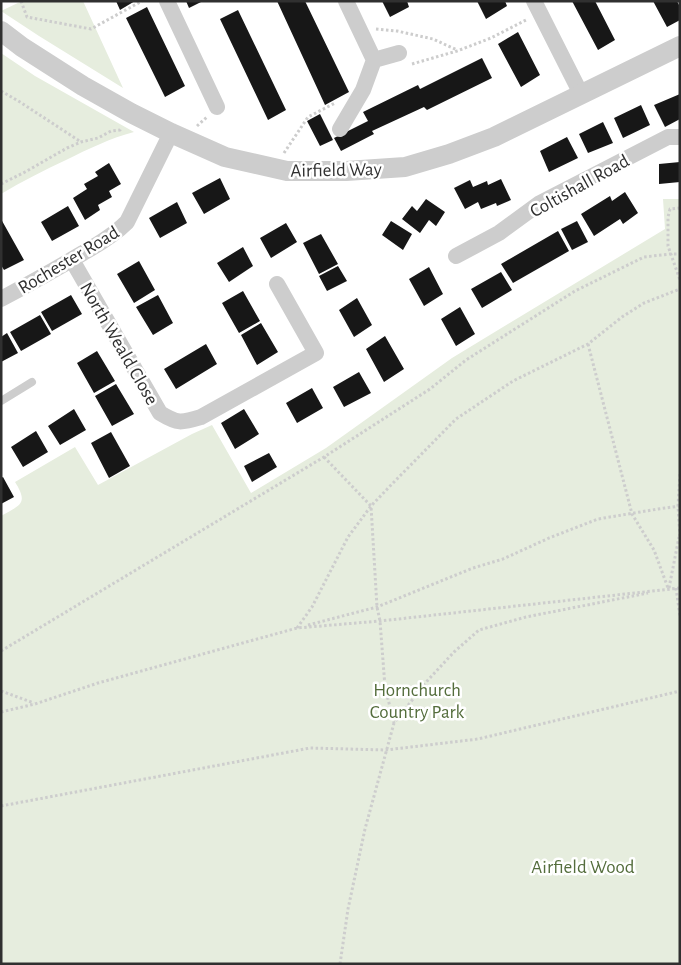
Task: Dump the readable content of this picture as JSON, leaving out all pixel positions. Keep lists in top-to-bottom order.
{
  "streets": {
    "street": [
      "Airfield Way",
      "Coltishall Road",
      "Rochester Road",
      "North Weald Close"
    ]
  },
  "crossings": [
    ["Airfield Way", "Rochester Road"],
    ["Rochester Road", "North Weald Close"]
  ],
  "parks": ["Hornchurch Country Park", "Airfield Wood"]
}
